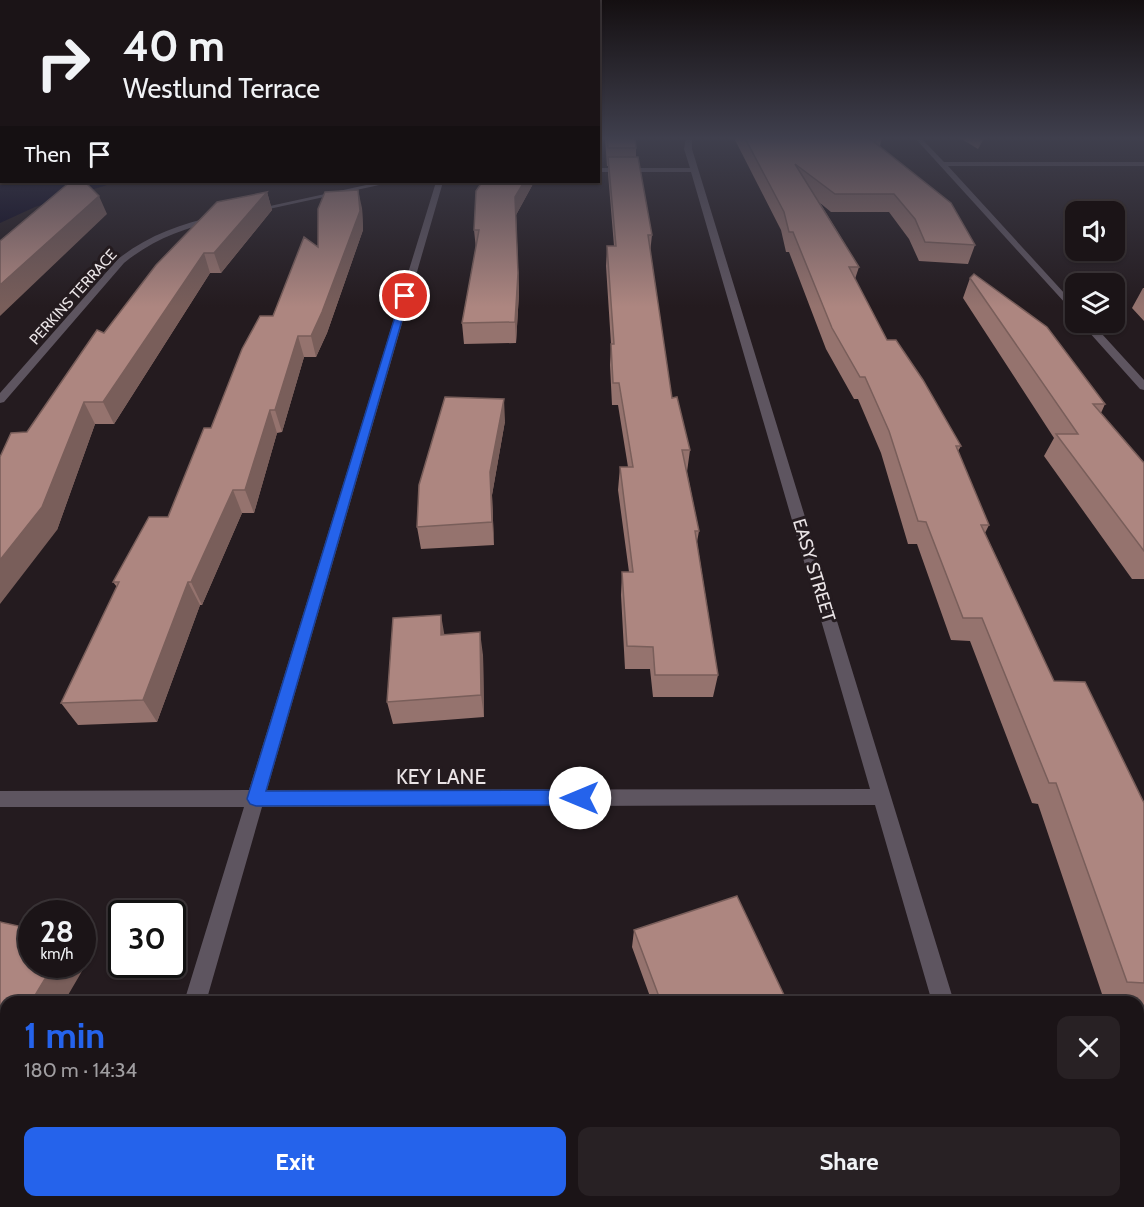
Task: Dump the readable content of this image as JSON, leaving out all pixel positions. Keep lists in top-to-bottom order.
{
  "streets": {
    "street": ["PERKINS TERRACE", "EASY STREET", "KEY LANE"]
  },
  "crossings": [
    ["EASY STREET", "KEY LANE"]
  ],
  "page": {
    "turn": ["40 m", "Westlund Terrace"],
    "then": "Then",
    "speed": "28 km/h",
    "limit": "30",
    "heading": ["1 min", "180 m · 14:34"],
    "buttons": ["Exit", "Share"]
  }
}
